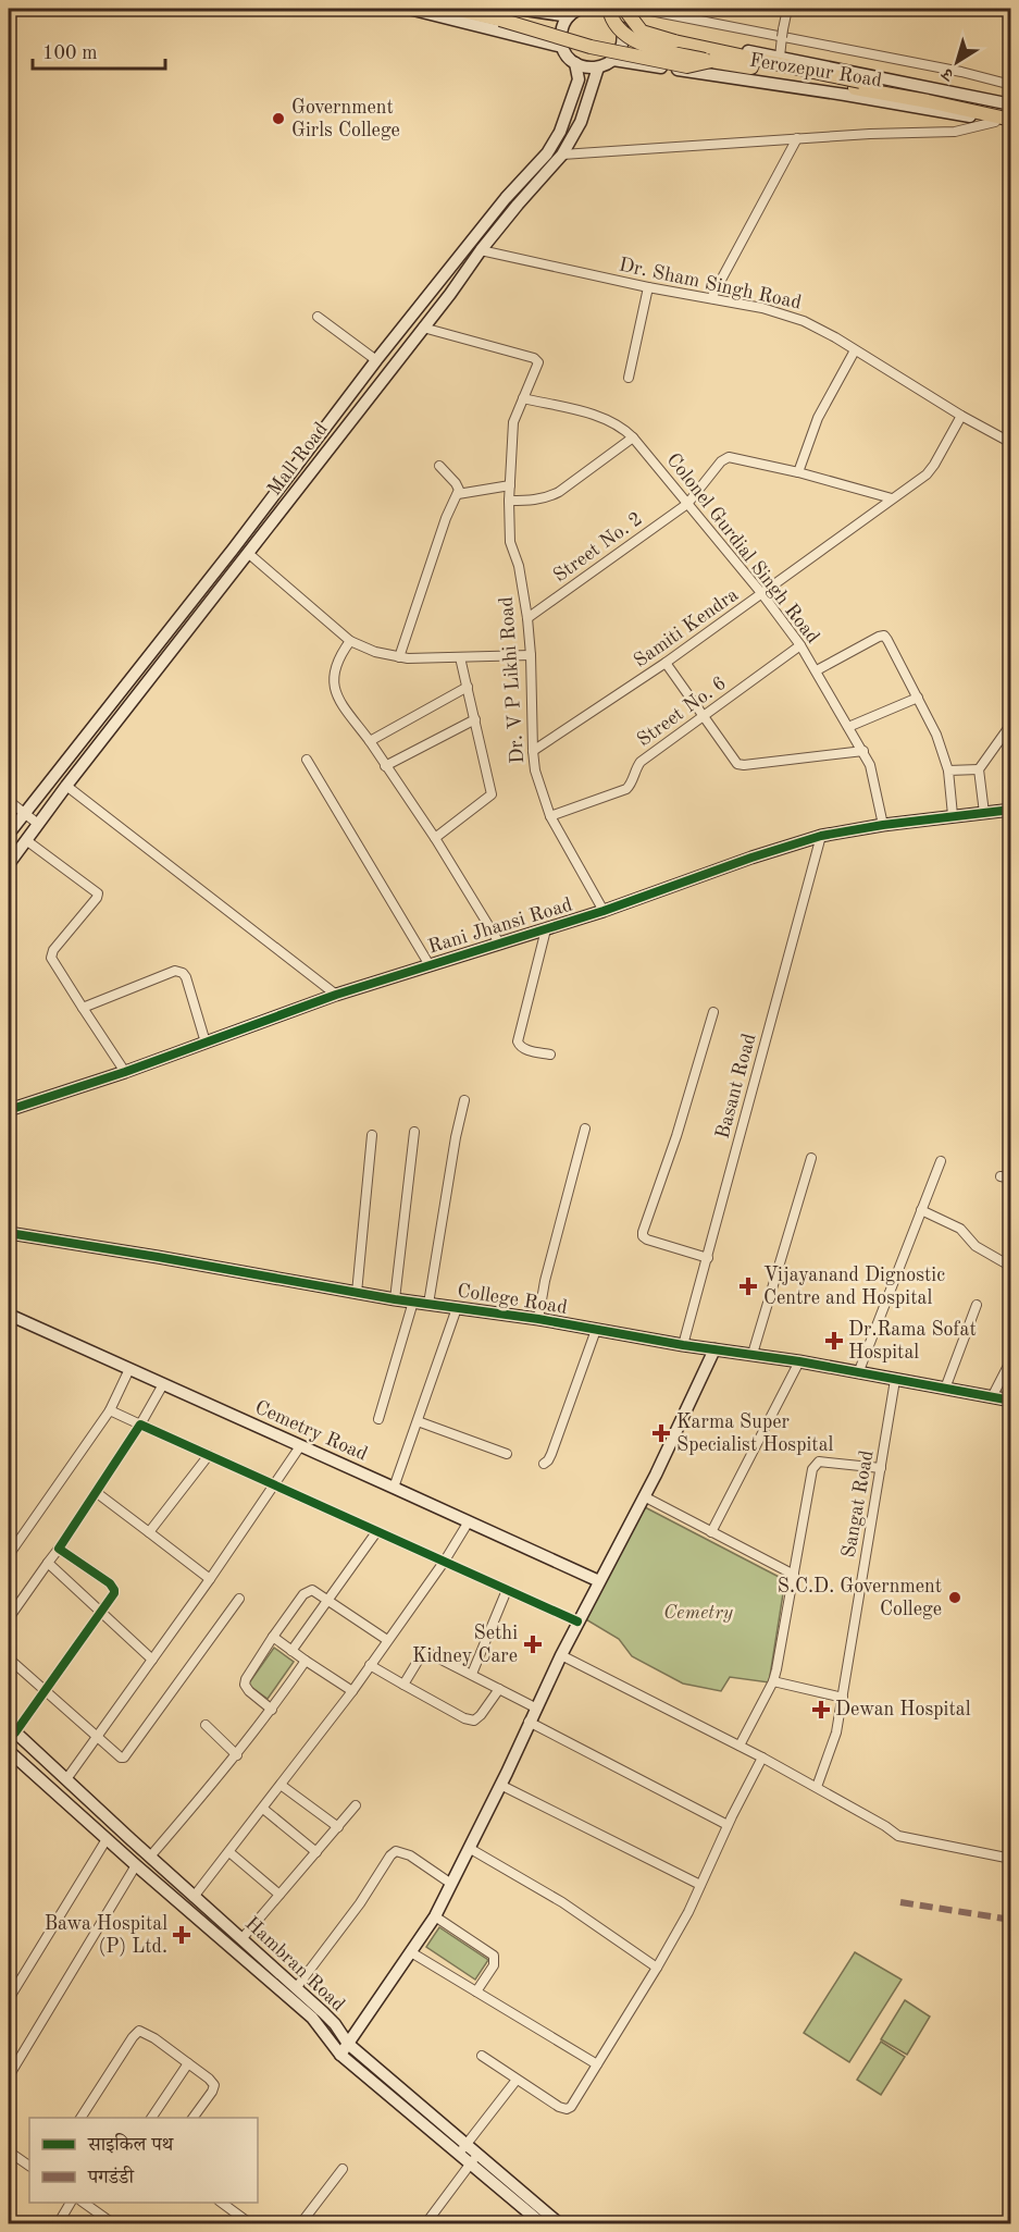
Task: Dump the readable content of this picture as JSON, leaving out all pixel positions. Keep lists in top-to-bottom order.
{
  "streets": {
    "main road": [
      "Ferozepur Road",
      "Mall Road",
      "Rani Jhansi Road",
      "College Road",
      "Cemetry Road",
      "Hambran Road"
    ],
    "street": [
      "Dr. Sham Singh Road",
      "Street No. 2",
      "Colonel Gurdial Singh Road",
      "Samiti Kendra",
      "Dr. V P Likhi Road",
      "Street No. 6",
      "Basant Road",
      "Sangat Road"
    ]
  },
  "crossings": [
    ["Dr. Sham Singh Road", "Mall Road"],
    ["Dr. Sham Singh Road", "Samiti Kendra"],
    ["Mall Road", "Dr. V P Likhi Road"],
    ["Street No. 2", "Colonel Gurdial Singh Road"],
    ["Street No. 2", "Dr. V P Likhi Road"],
    ["Colonel Gurdial Singh Road", "Samiti Kendra"],
    ["Colonel Gurdial Singh Road", "Dr. V P Likhi Road"],
    ["Colonel Gurdial Singh Road", "Street No. 6"],
    ["Colonel Gurdial Singh Road", "Rani Jhansi Road"],
    ["Samiti Kendra", "Dr. V P Likhi Road"],
    ["Dr. V P Likhi Road", "Street No. 6"],
    ["Dr. V P Likhi Road", "Rani Jhansi Road"],
    ["Rani Jhansi Road", "Basant Road"],
    ["Basant Road", "College Road"],
    ["College Road", "Sangat Road"]
  ],
  "parks": ["Cemetry"],
  "places": {
    "other": ["Government Girls College", "S.C.D. Government College"],
    "health": [
      "Vijayanand Dignostic Centre and Hospital",
      "Dr.Rama Sofat Hospital",
      "Karma Super Specialist Hospital",
      "Sethi Kidney Care",
      "Dewan Hospital",
      "Bawa Hospital (P) Ltd."
    ]
  },
  "legend": ["साइकिल पथ", "पगडंडी"],
  "scale_bar": "100 m",
  "north": "bottom left"
}
